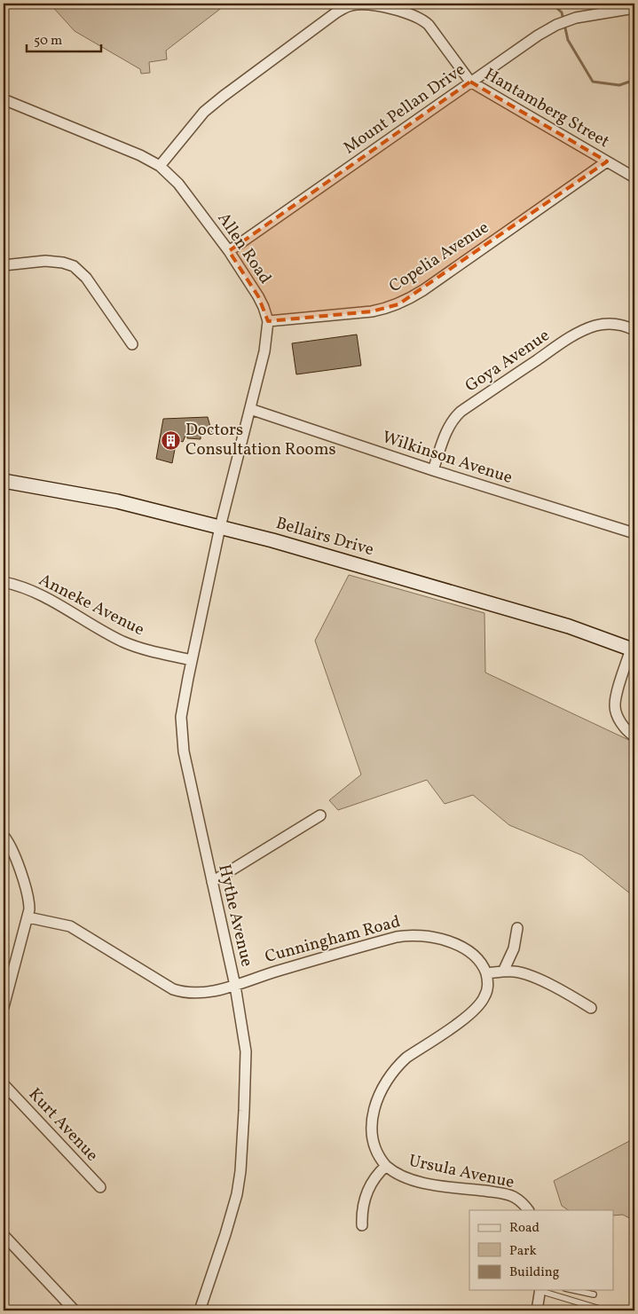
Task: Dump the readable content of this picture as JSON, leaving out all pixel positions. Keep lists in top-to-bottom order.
{
  "streets": {
    "street": [
      "Hantamberg Street",
      "Mount Pellan Drive",
      "Allen Road",
      "Copelia Avenue",
      "Goya Avenue",
      "Wilkinson Avenue",
      "Bellairs Drive",
      "Anneke Avenue",
      "Hythe Avenue",
      "Cunningham Road",
      "Kurt Avenue",
      "Ursula Avenue"
    ]
  },
  "crossings": [
    ["Hantamberg Street", "Mount Pellan Drive"],
    ["Hantamberg Street", "Allen Road"],
    ["Hantamberg Street", "Copelia Avenue"],
    ["Mount Pellan Drive", "Allen Road"],
    ["Allen Road", "Copelia Avenue"],
    ["Allen Road", "Wilkinson Avenue"],
    ["Allen Road", "Bellairs Drive"],
    ["Allen Road", "Hythe Avenue"],
    ["Goya Avenue", "Wilkinson Avenue"],
    ["Bellairs Drive", "Hythe Avenue"],
    ["Anneke Avenue", "Hythe Avenue"],
    ["Hythe Avenue", "Cunningham Road"]
  ],
  "places": {
    "building": ["Doctors Consultation Rooms"]
  },
  "legend": ["Road", "Park", "Building"],
  "scale_bar": "50 m"
}
